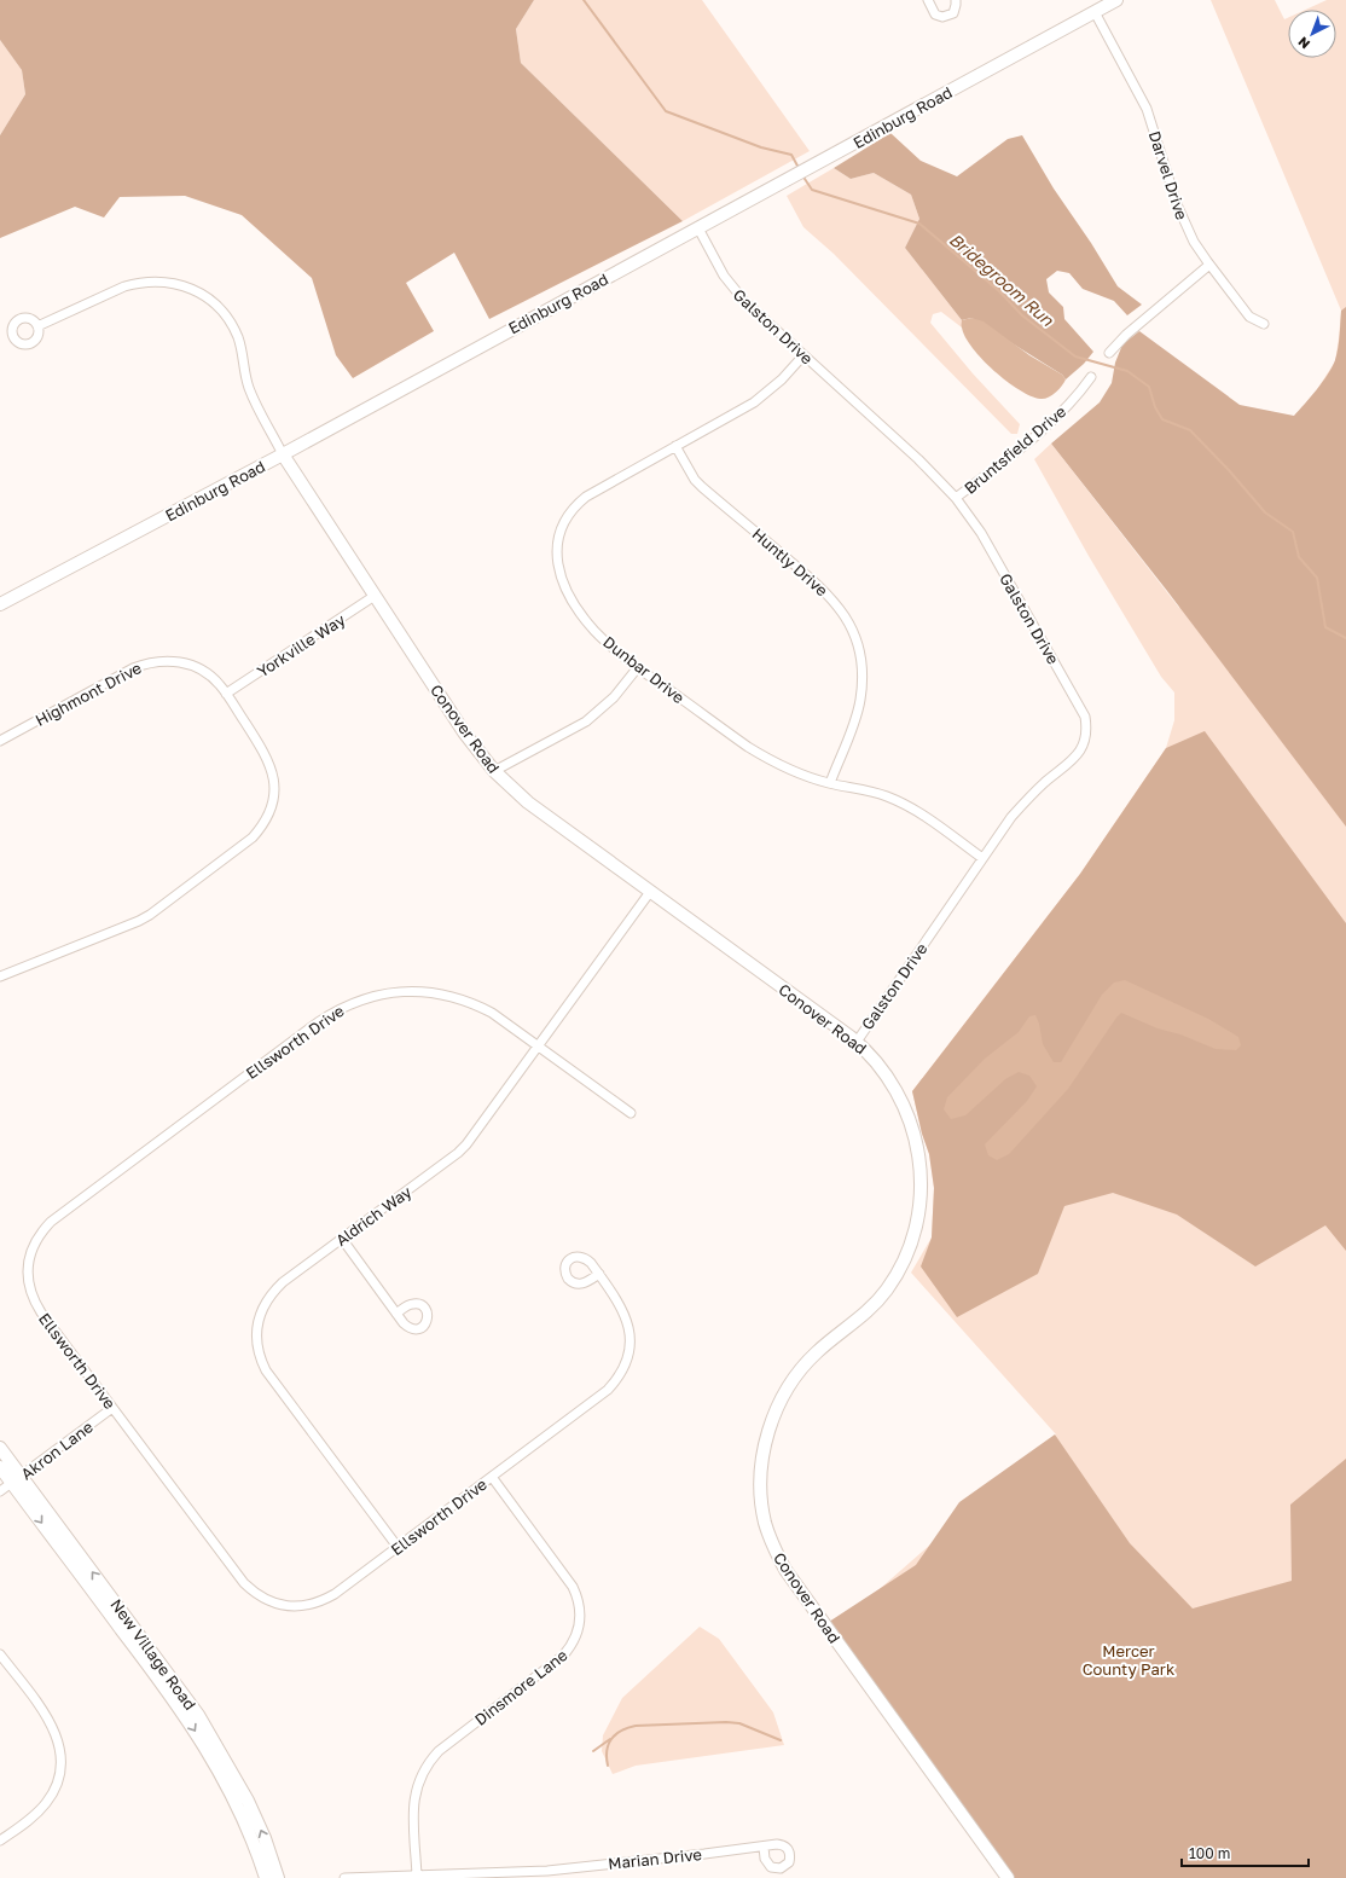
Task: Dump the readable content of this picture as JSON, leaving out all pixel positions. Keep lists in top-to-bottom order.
{
  "streets": {
    "main road": ["Edinburg Road", "Conover Road", "New Village Road"],
    "street": [
      "Darvel Drive",
      "Galston Drive",
      "Bruntsfield Drive",
      "Huntly Drive",
      "Yorkville Way",
      "Dunbar Drive",
      "Highmont Drive",
      "Ellsworth Drive",
      "Aldrich Way",
      "Akron Lane",
      "Dinsmore Lane",
      "Marian Drive"
    ]
  },
  "crossings": [
    ["Edinburg Road", "Darvel Drive"],
    ["Edinburg Road", "Galston Drive"],
    ["Edinburg Road", "Conover Road"],
    ["Galston Drive", "Bruntsfield Drive"],
    ["Galston Drive", "Dunbar Drive"],
    ["Galston Drive", "Conover Road"],
    ["Huntly Drive", "Dunbar Drive"],
    ["Yorkville Way", "Highmont Drive"],
    ["Yorkville Way", "Conover Road"],
    ["Conover Road", "Aldrich Way"],
    ["Ellsworth Drive", "Aldrich Way"],
    ["Ellsworth Drive", "Akron Lane"],
    ["Ellsworth Drive", "Dinsmore Lane"],
    ["Akron Lane", "New Village Road"],
    ["Dinsmore Lane", "Marian Drive"]
  ],
  "water": ["Bridegroom Run"],
  "parks": ["Mercer County Park"],
  "scale_bar": "100 m",
  "north": "bottom left"
}
